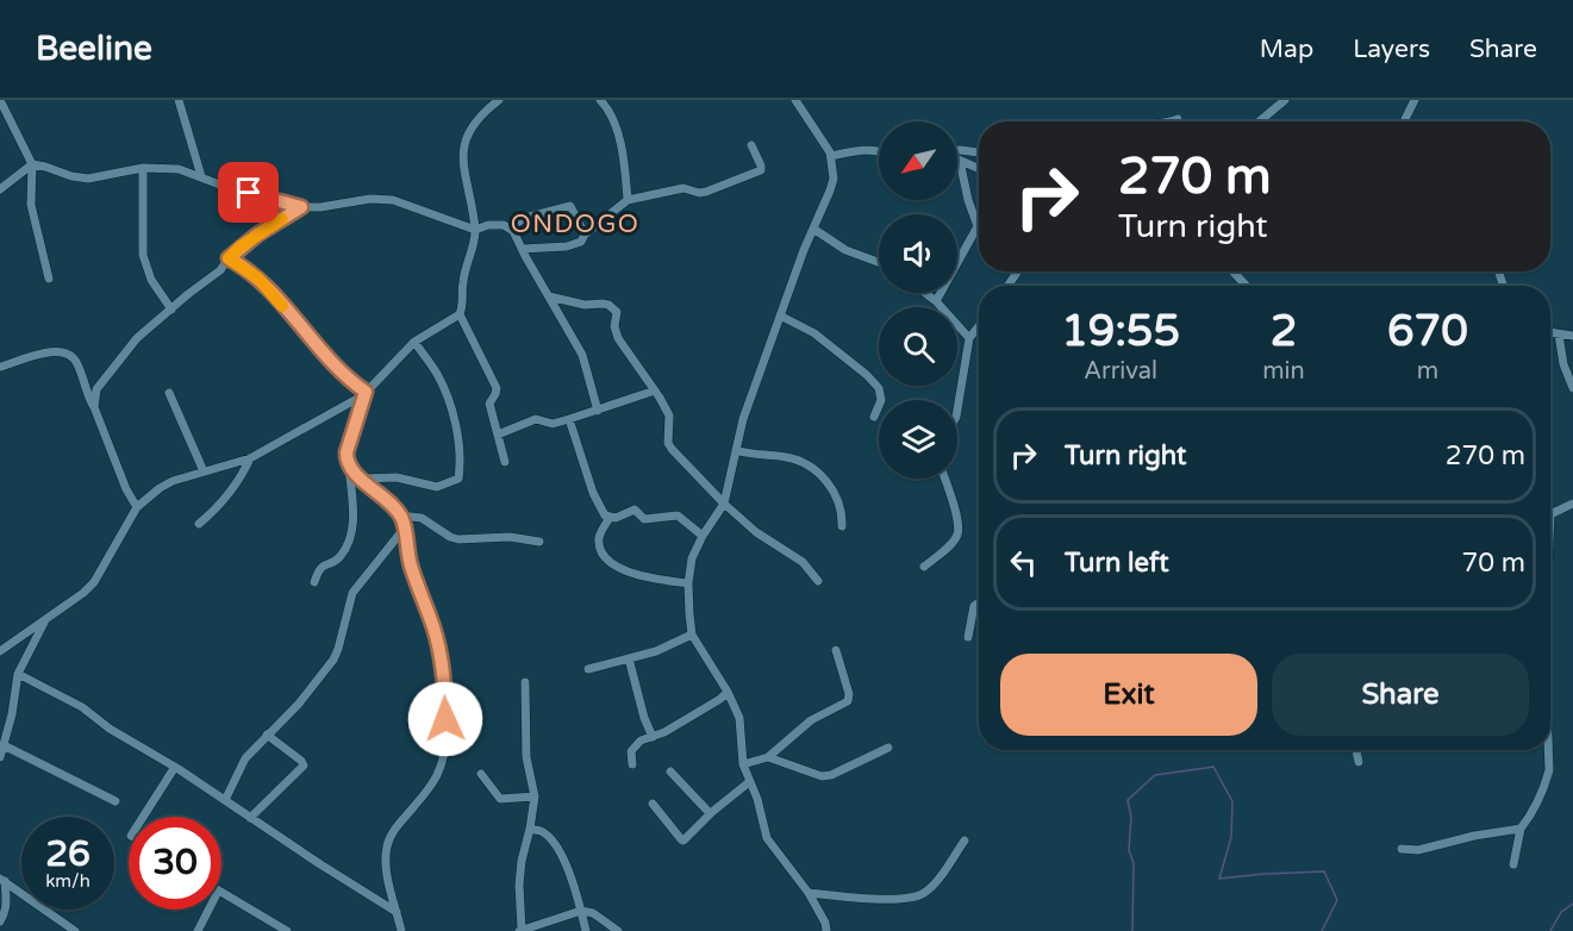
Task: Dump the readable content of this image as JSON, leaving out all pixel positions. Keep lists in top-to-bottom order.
{
  "districts": ["ONDOGO"],
  "north": "bottom left",
  "page": {
    "header": "Beeline",
    "nav": ["Map", "Layers", "Share"],
    "turn": ["270 m", "Turn right"],
    "eta": [
      "19:55",
      "Arrival",
      "2",
      "min",
      "670",
      "m"
    ],
    "list": [
      {
        "name": "Turn right",
        "value": "270 m"
      },
      {
        "name": "Turn left",
        "value": "70 m"
      }
    ],
    "buttons": ["Exit", "Share"],
    "speed": "26 km/h",
    "limit": "30"
  }
}
